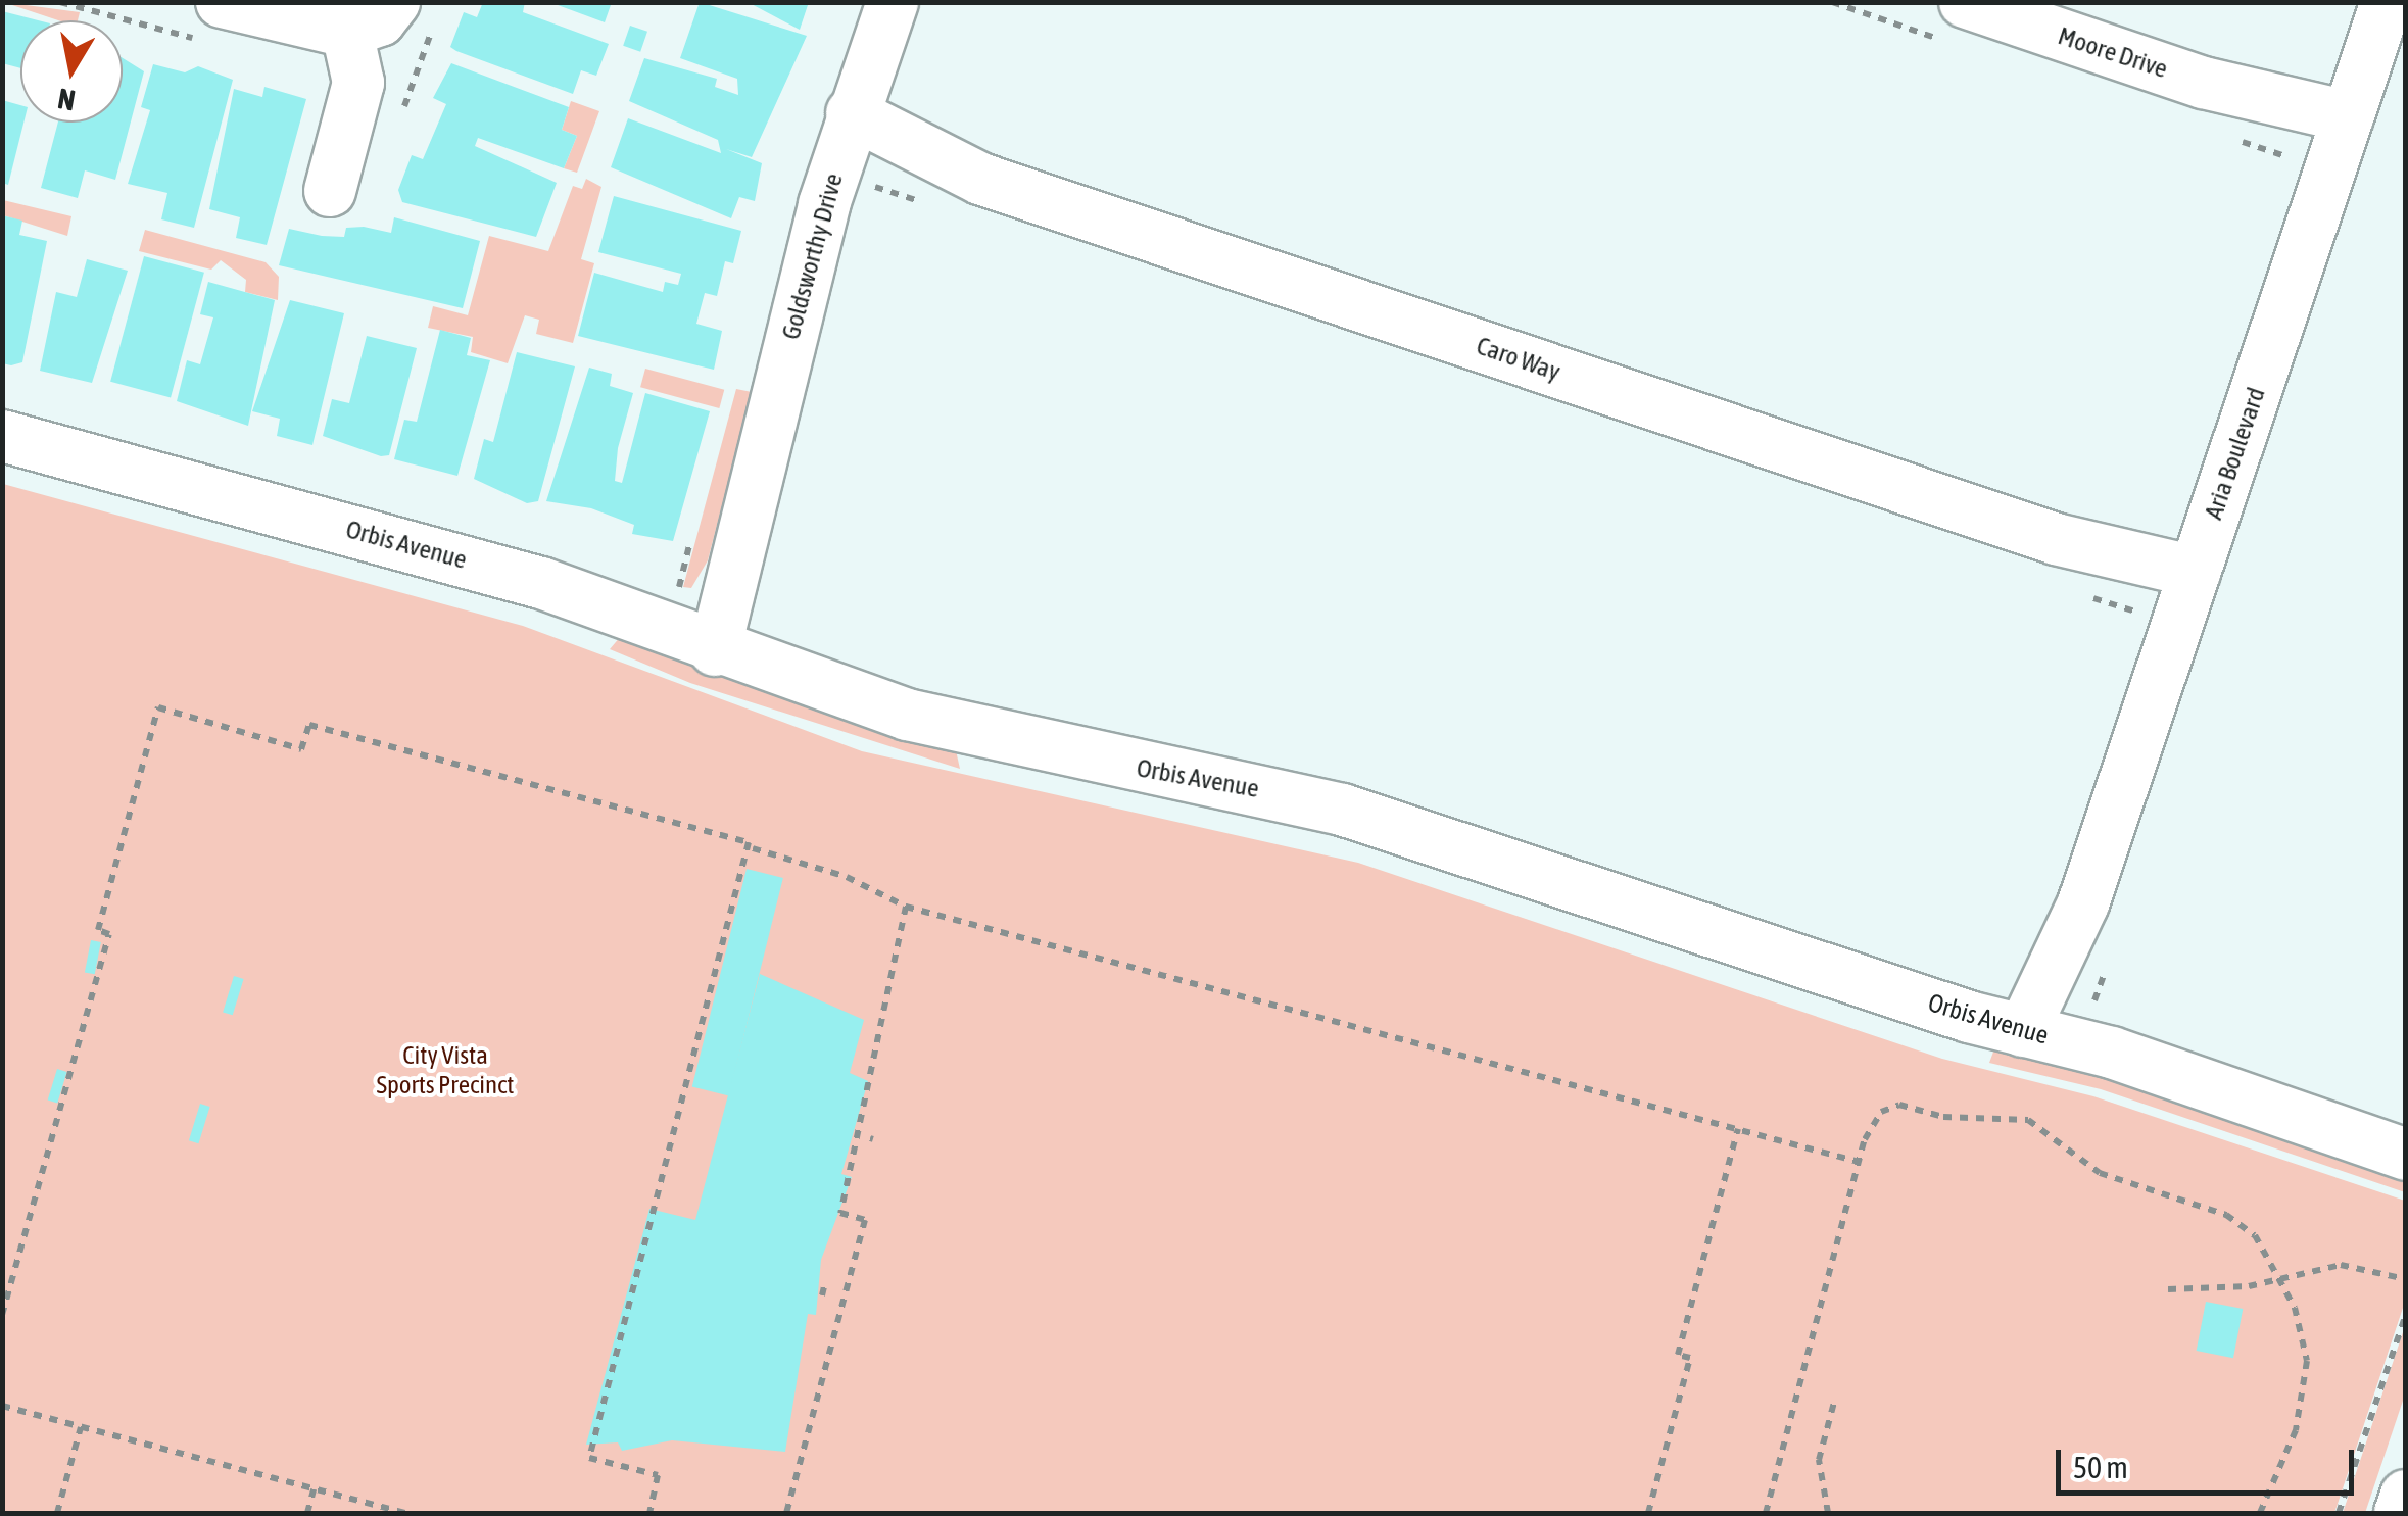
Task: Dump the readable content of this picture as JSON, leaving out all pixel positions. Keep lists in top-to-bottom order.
{
  "streets": {
    "street": [
      "Moore Drive",
      "Goldsworthy Drive",
      "Caro Way",
      "Aria Boulevard",
      "Orbis Avenue"
    ]
  },
  "crossings": [
    ["Moore Drive", "Aria Boulevard"],
    ["Goldsworthy Drive", "Caro Way"],
    ["Goldsworthy Drive", "Orbis Avenue"],
    ["Caro Way", "Aria Boulevard"],
    ["Aria Boulevard", "Orbis Avenue"]
  ],
  "parks": ["City Vista Sports Precinct"],
  "scale_bar": "50 m",
  "north": "bottom"
}
